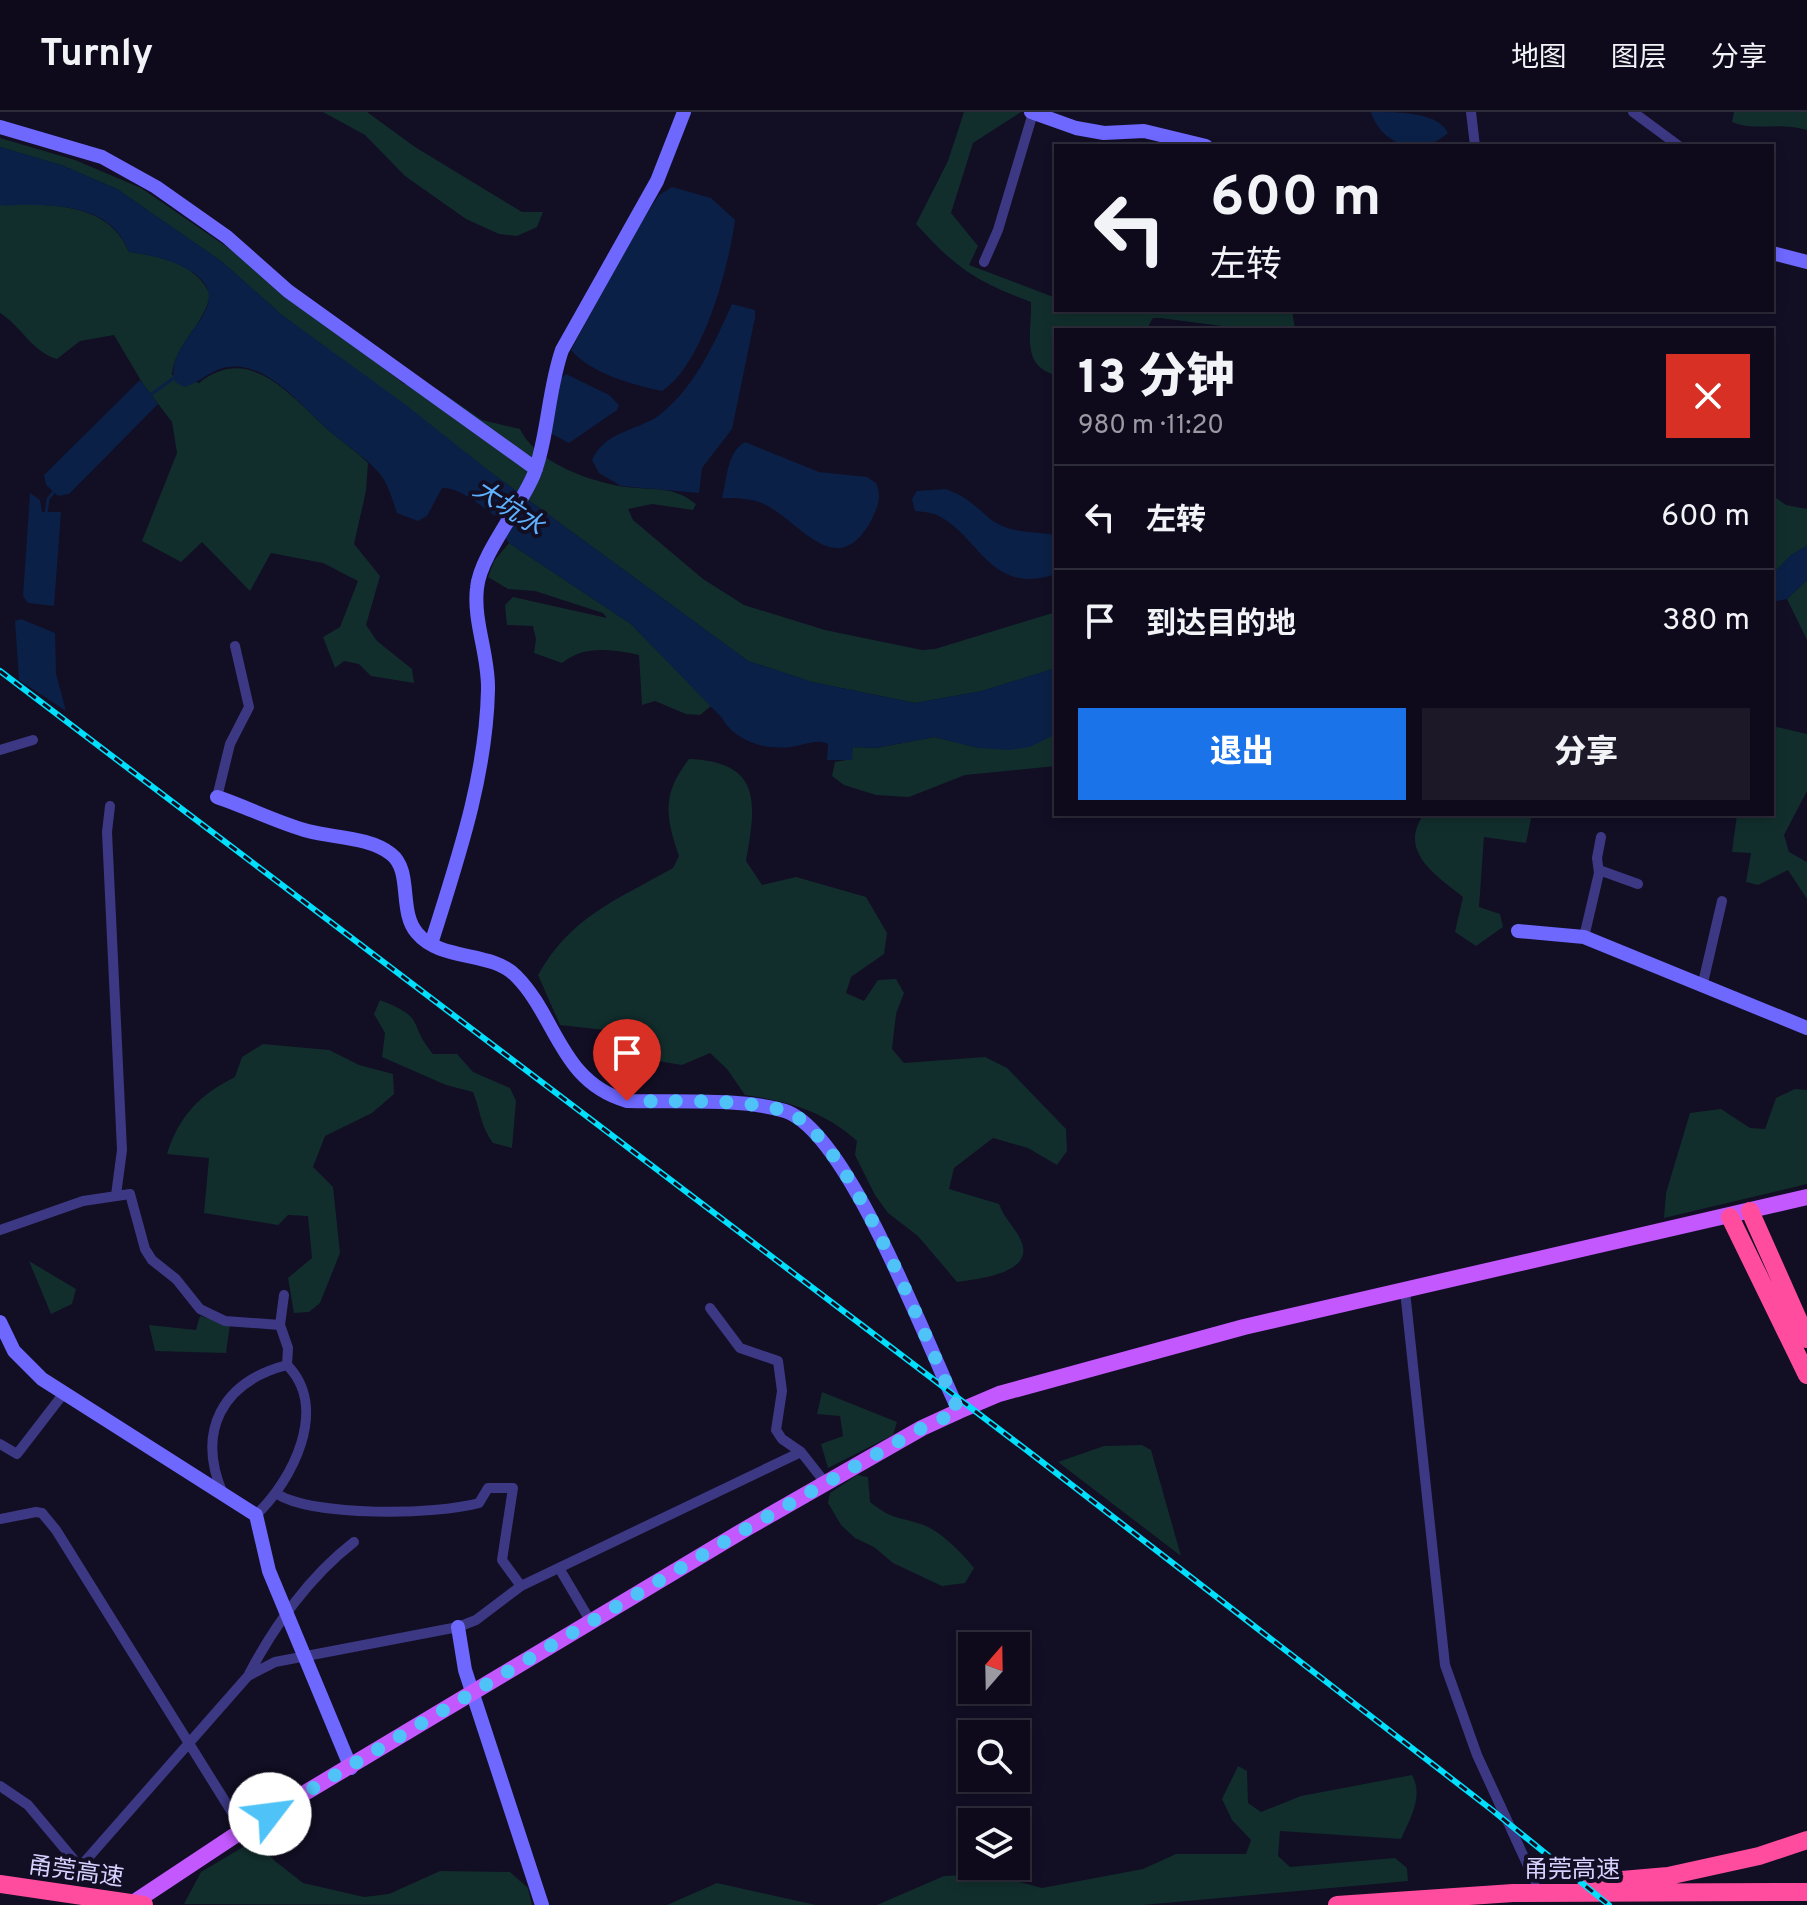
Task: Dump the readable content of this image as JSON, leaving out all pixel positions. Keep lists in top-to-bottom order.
{
  "streets": {
    "highway": ["甬莞高速"]
  },
  "water": ["大坑水"],
  "north": "top",
  "page": {
    "header": "Turnly",
    "nav": ["地图", "图层", "分享"],
    "turn": ["600 m", "左转"],
    "heading": ["13 分钟", "980 m · 11:20"],
    "list": [
      {
        "name": "左转",
        "value": "600 m"
      },
      {
        "name": "到达目的地",
        "value": "380 m"
      }
    ],
    "buttons": ["退出", "分享"]
  }
}
